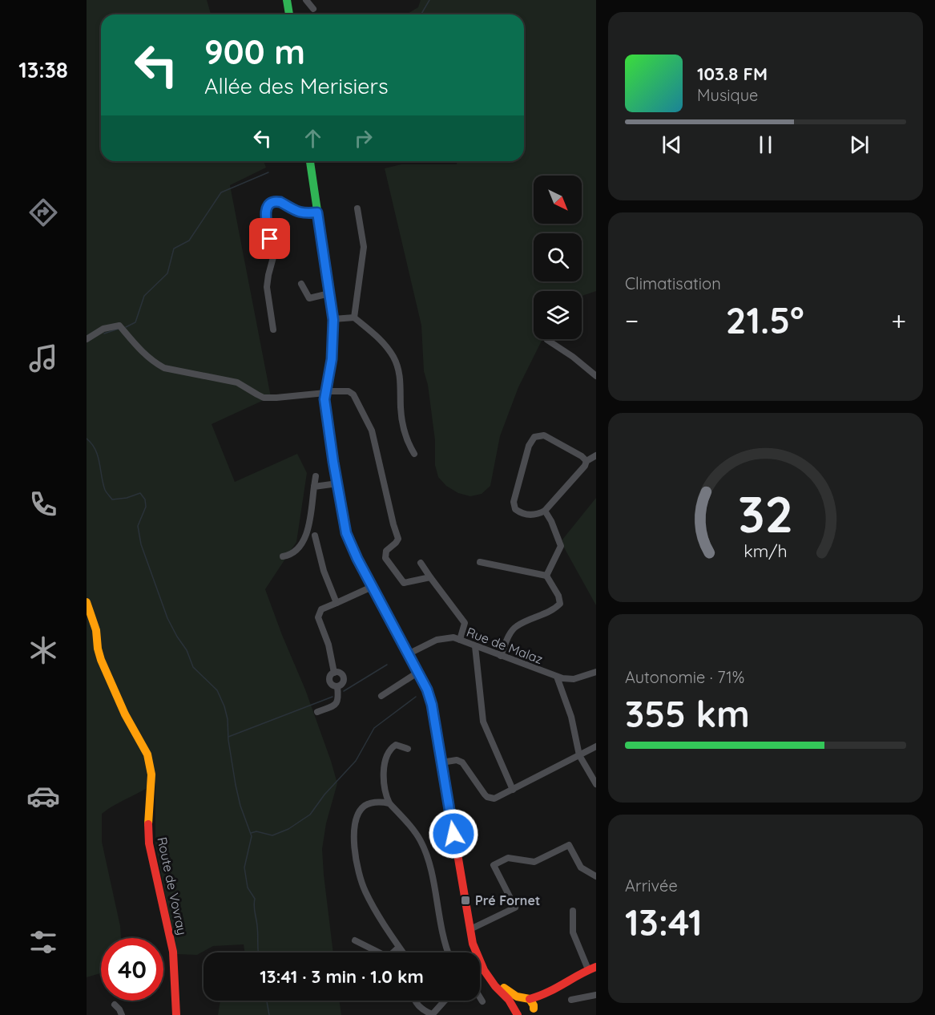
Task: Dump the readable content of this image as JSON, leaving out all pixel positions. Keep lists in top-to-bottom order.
{
  "streets": {
    "street": ["Rue de Malaz", "Route de Vovray"]
  },
  "places": {
    "transit": ["Pré Fornet"]
  },
  "north": "bottom right",
  "page": {
    "tabs": "13:38",
    "turn": ["900 m", "Allée des Merisiers"],
    "song": ["103.8 FM", "Musique"],
    "tile": [
      "Climatisation",
      ["Autonomie · 71%", "355 km"],
      ["Arrivée", "13:41"]
    ],
    "heat": ["−", "21.5°", "+"],
    "limit": "40",
    "trip": "13:41 · 3 min · 1.0 km",
    "gauge": ["32", "km/h"]
  }
}
